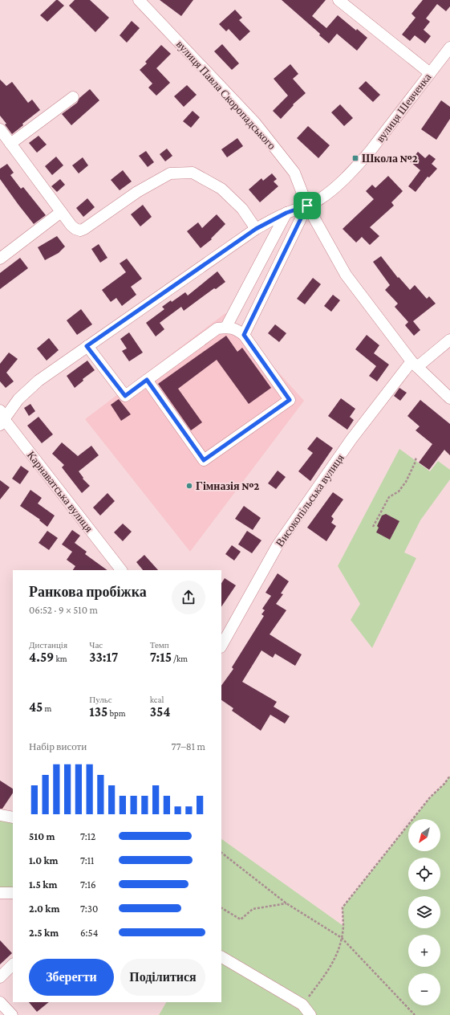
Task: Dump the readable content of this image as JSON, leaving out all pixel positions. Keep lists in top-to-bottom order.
{
  "streets": {
    "street": [
      "вулиця Павла Скоропадського",
      "вулиця Шевченка",
      "Карнаватська вулиця",
      "Високопільська вулиця"
    ]
  },
  "crossings": [
    ["вулиця Павла Скоропадського", "вулиця Шевченка"],
    ["вулиця Павла Скоропадського", "Високопільська вулиця"],
    ["вулиця Шевченка", "Карнаватська вулиця"]
  ],
  "places": {
    "transit": ["Школа №2"],
    "other": ["Гімназія №2"]
  },
  "north": "bottom left",
  "page": {
    "heading": ["Ранкова пробіжка", "06:52 · 9 × 510 m"],
    "stats": [
      ["Дистанція", "4.59 km"],
      ["Час", "33:17"],
      ["Темп", "7:15 /km"],
      ["45 m"],
      ["Пульс", "135 bpm"],
      ["kcal", "354"]
    ],
    "chart": ["Набір висоти", "77–81 m"],
    "map_buttons": ["+", "−"],
    "list": [
      {
        "name": "510 m",
        "note": "7:12"
      },
      {
        "name": "1.0 km",
        "note": "7:11"
      },
      {
        "name": "1.5 km",
        "note": "7:16"
      },
      {
        "name": "2.0 km",
        "note": "7:30"
      },
      {
        "name": "2.5 km",
        "note": "6:54"
      }
    ],
    "buttons": ["Зберегти", "Поділитися"]
  }
}
